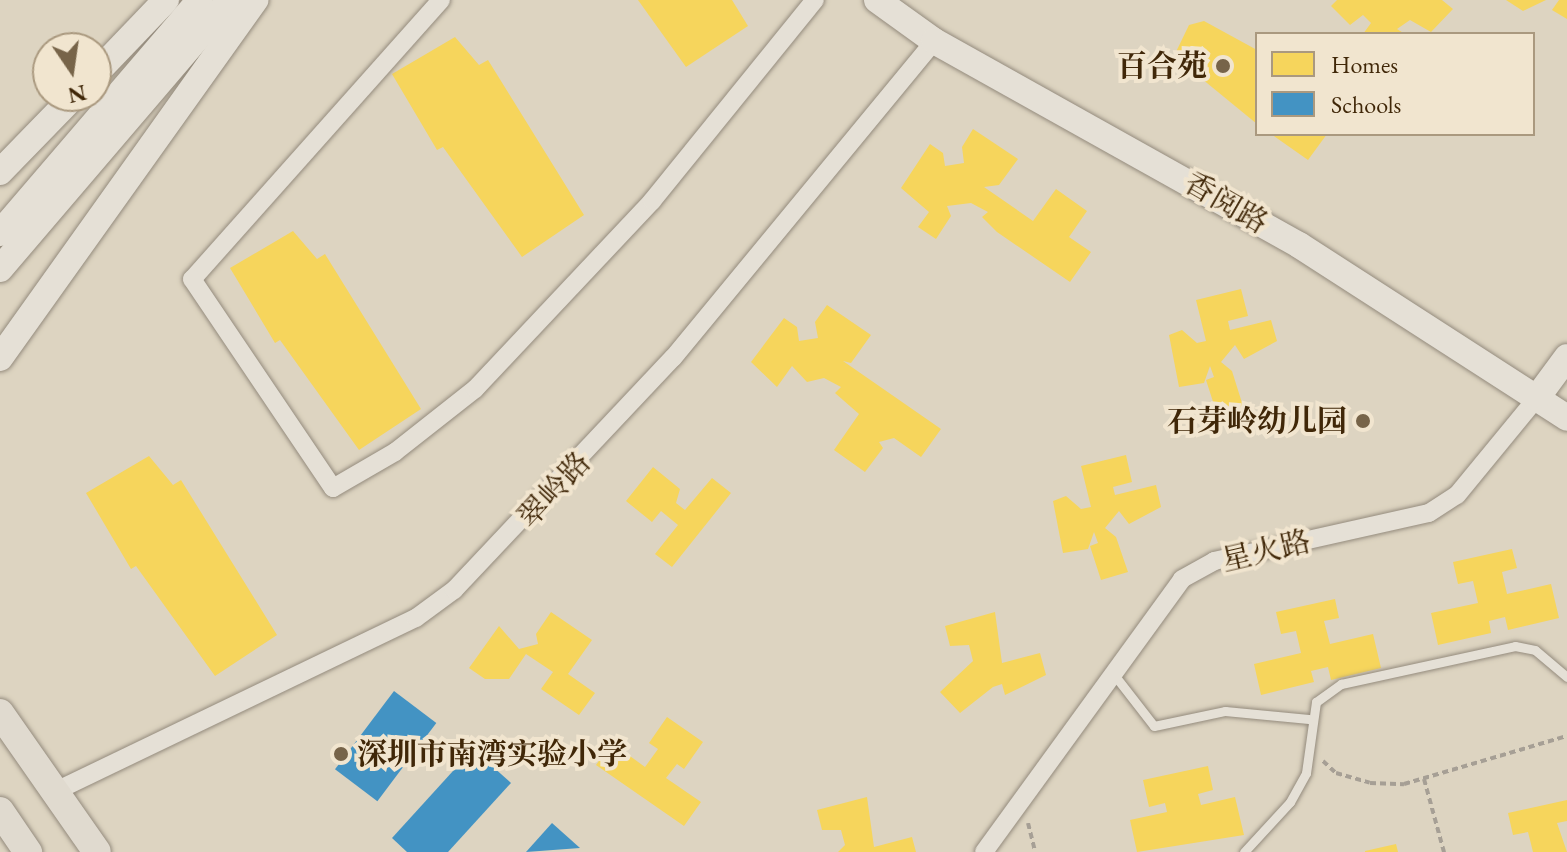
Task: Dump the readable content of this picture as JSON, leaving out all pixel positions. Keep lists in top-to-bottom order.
{
  "streets": {
    "main road": ["香阅路", "星火路"],
    "street": ["翠岭路"]
  },
  "crossings": [
    ["香阅路", "翠岭路"],
    ["香阅路", "星火路"]
  ],
  "places": ["百合苑", "石芽岭幼儿园", "深圳市南湾实验小学"],
  "legend": ["Homes", "Schools"],
  "north": "bottom"
}
